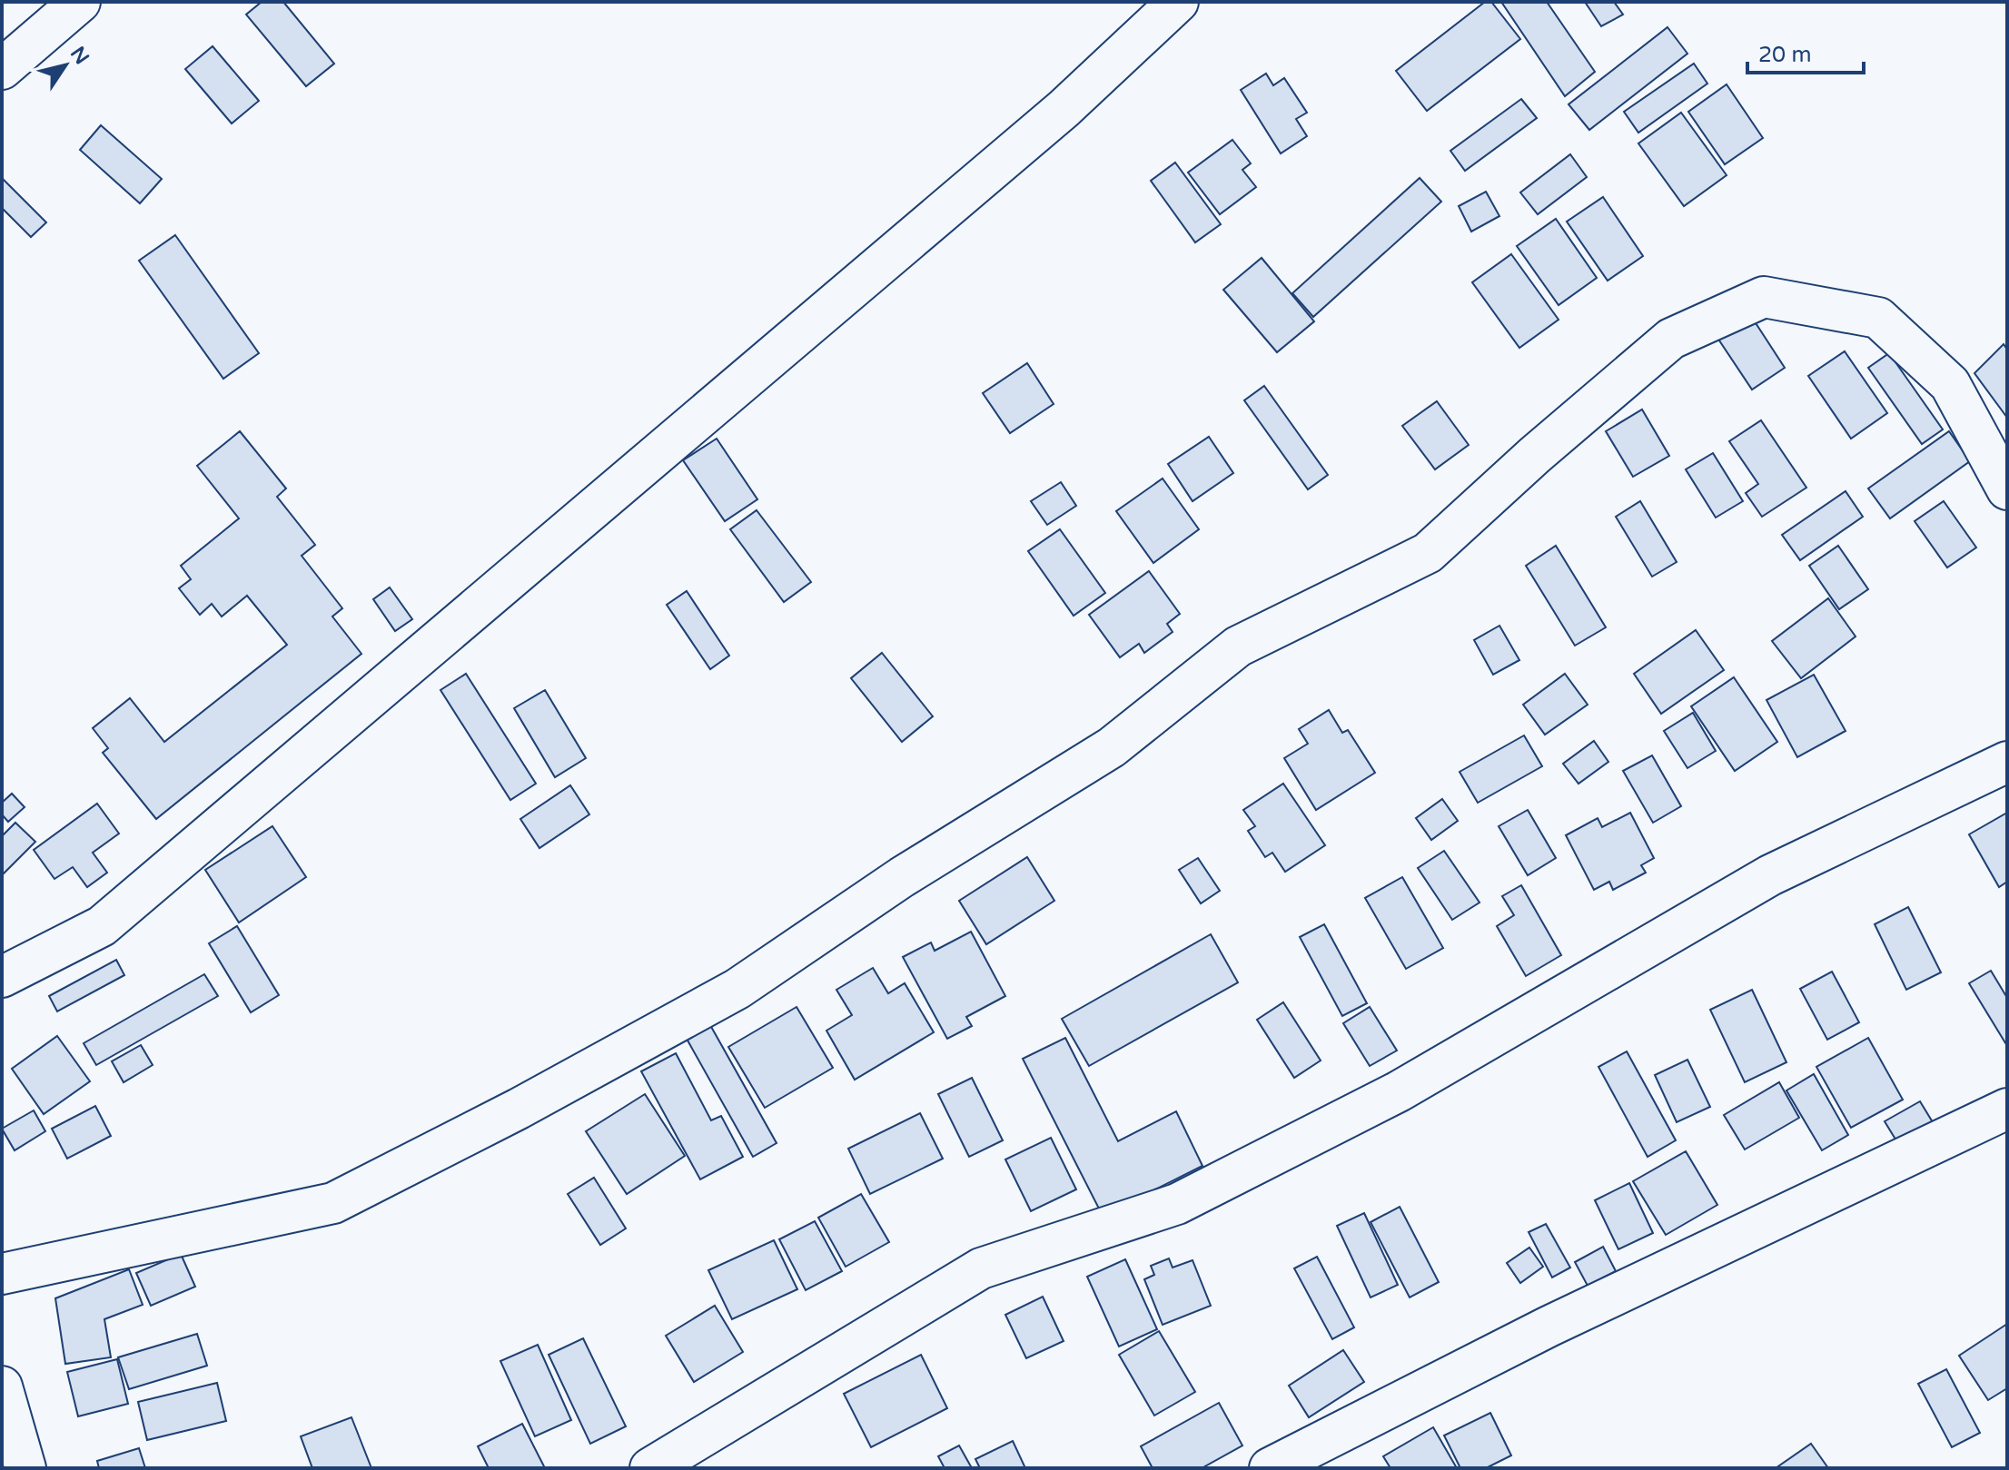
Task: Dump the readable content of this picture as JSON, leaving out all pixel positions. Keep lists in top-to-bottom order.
{
  "scale_bar": "20 m",
  "north": "top right"
}
